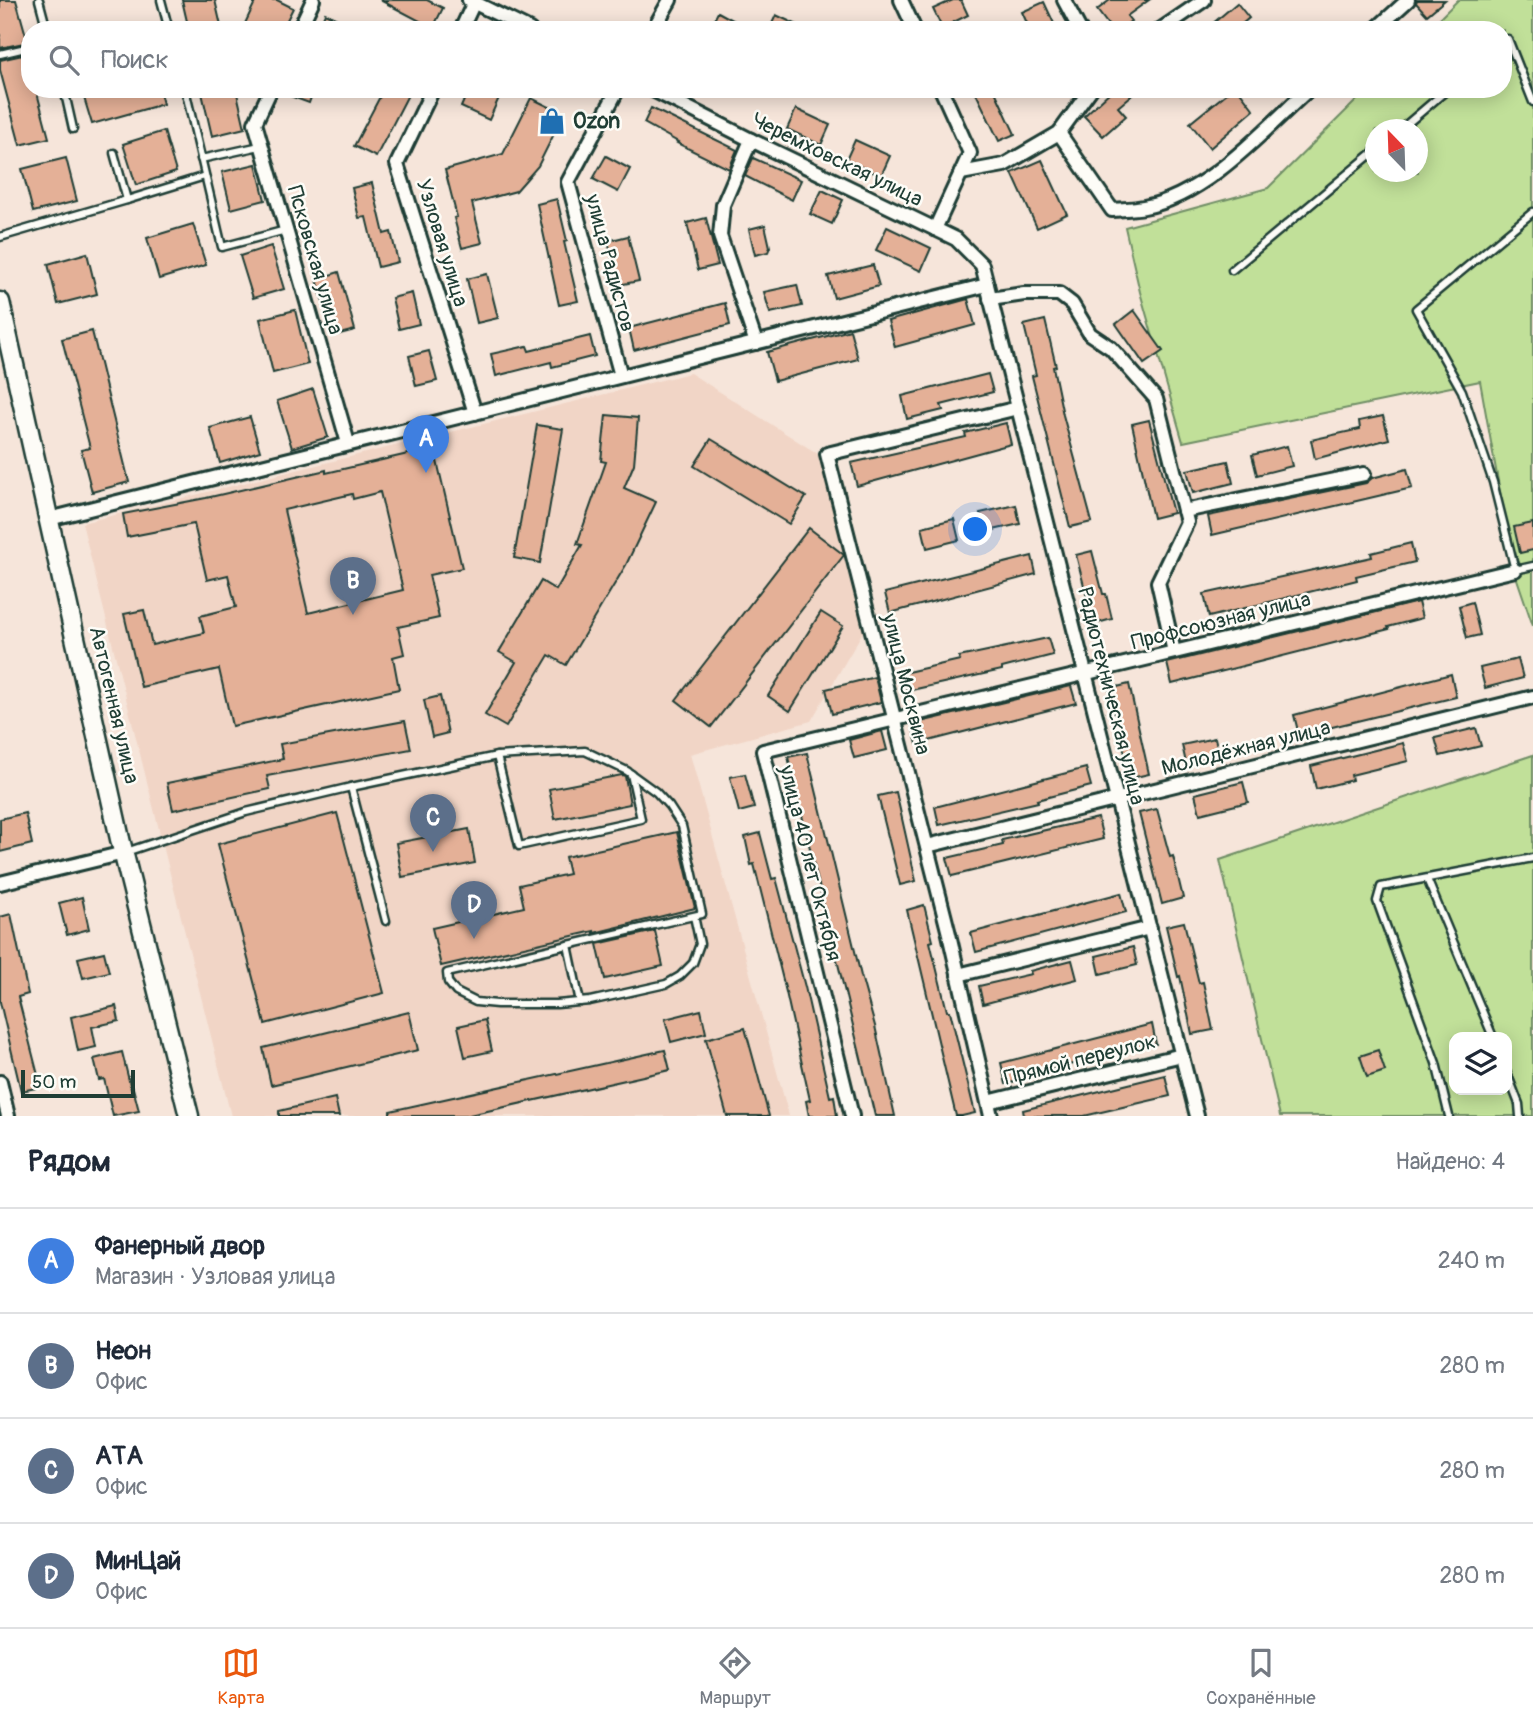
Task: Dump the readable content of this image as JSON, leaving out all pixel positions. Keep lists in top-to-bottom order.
{
  "streets": {
    "street": [
      "Черемховская улица",
      "Узловая улица",
      "Псковская улица",
      "улица Радистов",
      "Профсоюзная улица",
      "улица Москвина",
      "Радиотехническая улица",
      "Автогенная улица",
      "Молодёжная улица",
      "улица 40 лет Октября",
      "Прямой переулок"
    ]
  },
  "crossings": [
    ["Черемховская улица", "Радиотехническая улица"],
    ["Профсоюзная улица", "улица Москвина"],
    ["Профсоюзная улица", "Радиотехническая улица"],
    ["Профсоюзная улица", "улица 40 лет Октября"],
    ["улица Москвина", "Радиотехническая улица"],
    ["улица Москвина", "Молодёжная улица"],
    ["улица Москвина", "улица 40 лет Октября"],
    ["улица Москвина", "Прямой переулок"],
    ["Радиотехническая улица", "Молодёжная улица"],
    ["Радиотехническая улица", "Прямой переулок"]
  ],
  "places": {
    "shop": ["Ozon"]
  },
  "scale_bar": "50 m",
  "north": "top left",
  "page": {
    "search": "Поиск",
    "pins": [
      "A",
      "B",
      "C",
      "D"
    ],
    "scale": "50 m",
    "heading": ["Рядом", "Найдено: 4"],
    "list": [
      {
        "mark": "A",
        "name": "Фанерный двор",
        "note": "Магазин · Узловая улица",
        "value": "240 m"
      },
      {
        "mark": "B",
        "name": "Неон",
        "note": "Офис",
        "value": "280 m"
      },
      {
        "mark": "C",
        "name": "АТА",
        "note": "Офис",
        "value": "280 m"
      },
      {
        "mark": "D",
        "name": "МинЦай",
        "note": "Офис",
        "value": "280 m"
      }
    ],
    "nav": ["Карта", "Маршрут", "Сохранённые"]
  }
}
